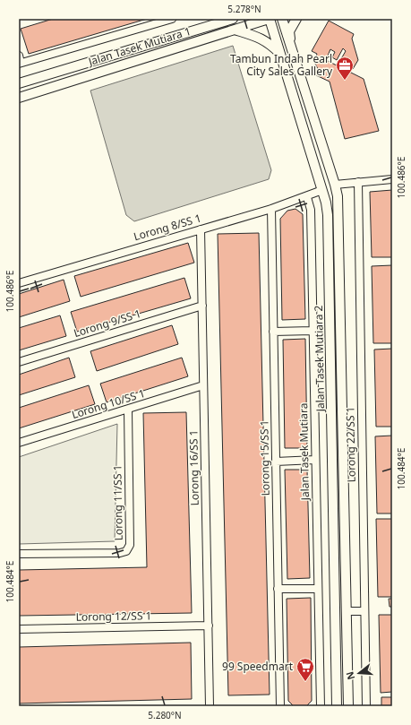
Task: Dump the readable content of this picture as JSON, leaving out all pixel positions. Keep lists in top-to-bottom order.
{
  "streets": {
    "street": [
      "Jalan Tasek Mutiara 1",
      "Lorong 8/SS 1",
      "Lorong 9/SS 1",
      "Jalan Tasek Mutiara 2",
      "Lorong 10/SS 1",
      "Lorong 22/SS 1",
      "Jalan Tasek Mutiara",
      "Lorong 15/SS 1",
      "Lorong 16/SS 1",
      "Lorong 11/SS 1",
      "Lorong 12/SS 1"
    ]
  },
  "crossings": [
    ["Jalan Tasek Mutiara 1", "Jalan Tasek Mutiara 2"],
    ["Lorong 8/SS 1", "Jalan Tasek Mutiara 2"],
    ["Lorong 8/SS 1", "Jalan Tasek Mutiara"],
    ["Lorong 8/SS 1", "Lorong 15/SS 1"],
    ["Lorong 8/SS 1", "Lorong 16/SS 1"],
    ["Lorong 9/SS 1", "Lorong 16/SS 1"],
    ["Lorong 10/SS 1", "Lorong 16/SS 1"],
    ["Lorong 10/SS 1", "Lorong 11/SS 1"],
    ["Lorong 16/SS 1", "Lorong 12/SS 1"]
  ],
  "places": {
    "office": ["Tambun Indah Pearl City Sales Gallery"],
    "supermarket": ["99 Speedmart"]
  },
  "north": "left",
  "coordinates": [
    "5.278°N",
    "100.486°E",
    "100.484°E",
    "5.280°N"
  ]
}
